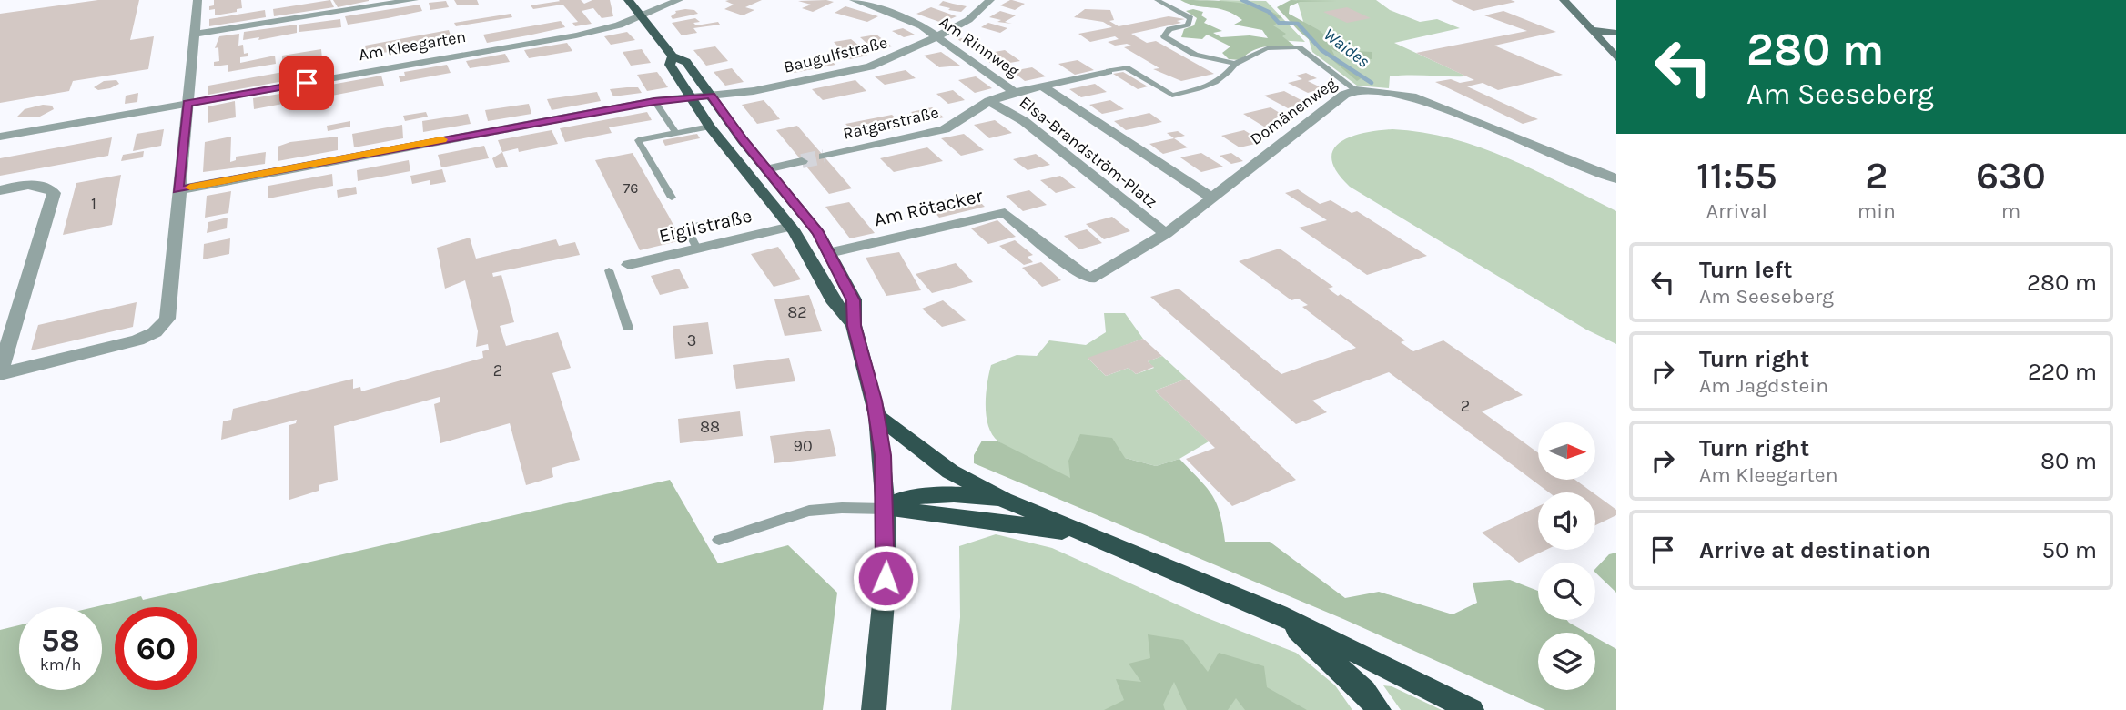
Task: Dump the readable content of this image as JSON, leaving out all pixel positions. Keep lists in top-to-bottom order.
{
  "streets": {
    "street": [
      "Am Kleegarten",
      "Am Rinnweg",
      "Baugulfstraße",
      "Domänenweg",
      "Ratgarstraße",
      "Elsa-Brandström-Platz",
      "Am Rötacker",
      "Eigilstraße"
    ]
  },
  "crossings": [
    ["Am Rinnweg", "Baugulfstraße"],
    ["Am Rinnweg", "Ratgarstraße"],
    ["Domänenweg", "Elsa-Brandström-Platz"],
    ["Domänenweg", "Am Rötacker"],
    ["Ratgarstraße", "Elsa-Brandström-Platz"]
  ],
  "water": ["Waides"],
  "house_numbers": [
    "76",
    "1",
    "82",
    "3",
    "2",
    "2",
    "88",
    "90"
  ],
  "north": "right",
  "page": {
    "turn": ["280 m", "Am Seeseberg"],
    "eta": [
      "11:55",
      "Arrival",
      "2",
      "min",
      "630",
      "m"
    ],
    "list": [
      {
        "name": "Turn left",
        "note": "Am Seeseberg",
        "value": "280 m"
      },
      {
        "name": "Turn right",
        "note": "Am Jagdstein",
        "value": "220 m"
      },
      {
        "name": "Turn right",
        "note": "Am Kleegarten",
        "value": "80 m"
      },
      {
        "name": "Arrive at destination",
        "value": "50 m"
      }
    ],
    "speed": "58 km/h",
    "limit": "60"
  }
}
